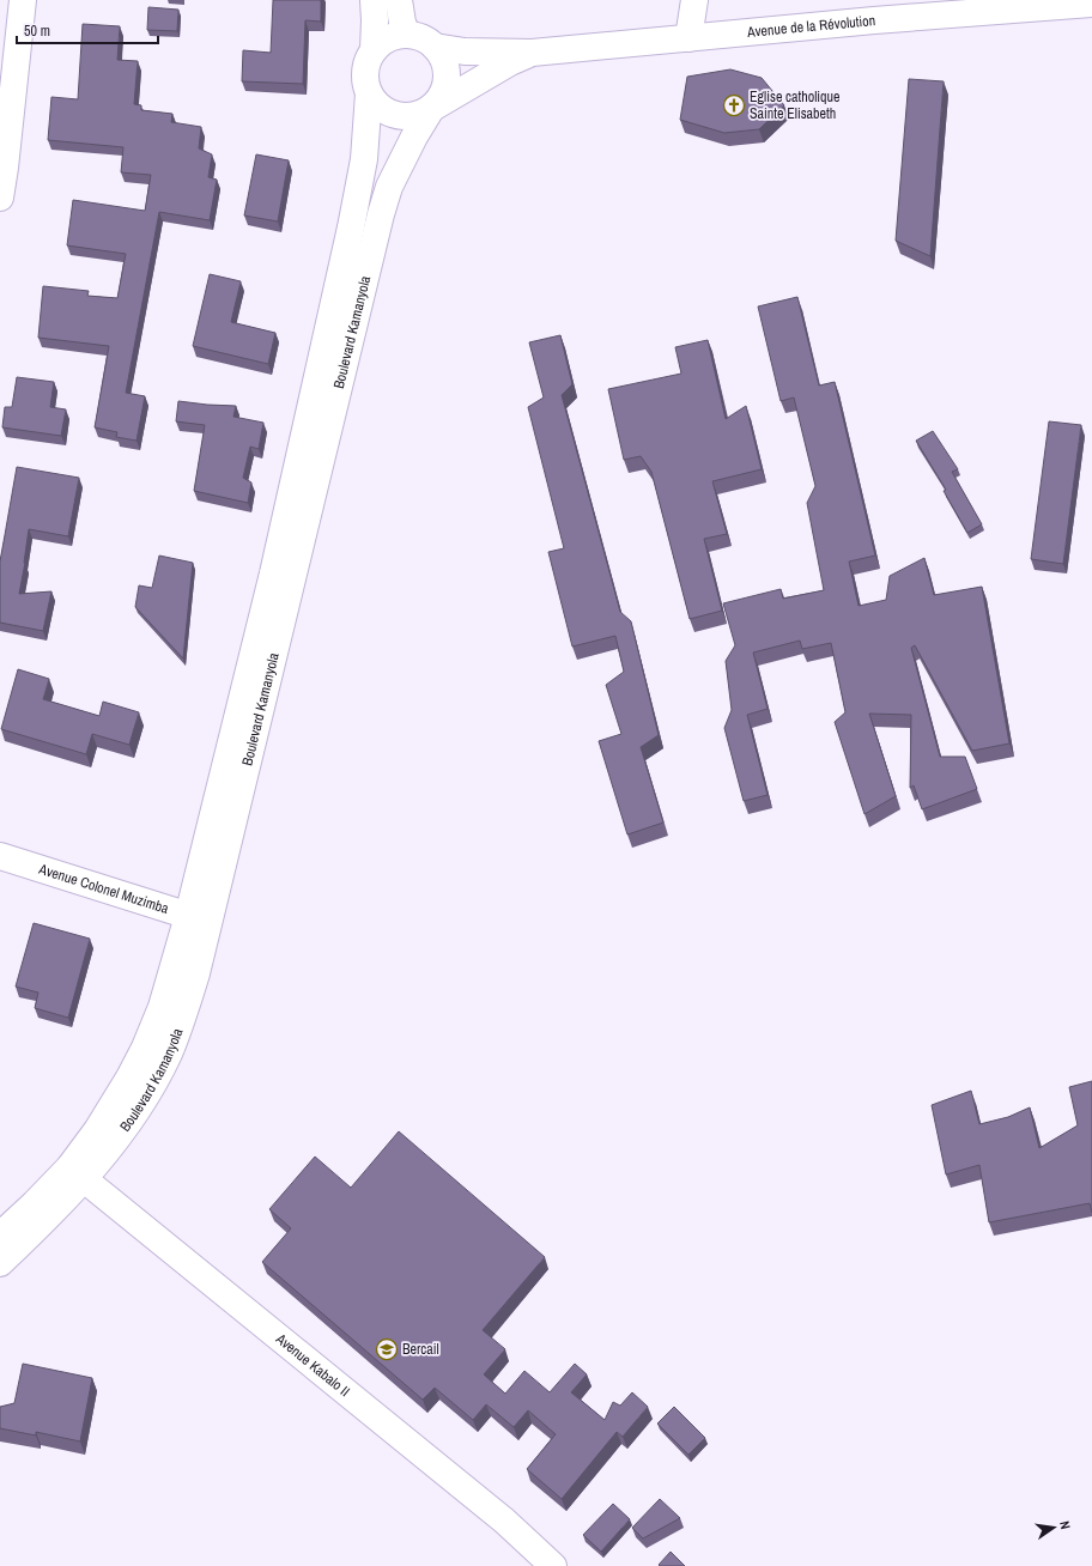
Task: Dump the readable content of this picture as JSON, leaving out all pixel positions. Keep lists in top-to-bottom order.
{
  "streets": {
    "main road": [
      "Avenue de la Révolution",
      "Boulevard Kamanyola",
      "Avenue Colonel Muzimba",
      "Avenue Kabalo II"
    ]
  },
  "crossings": [
    ["Boulevard Kamanyola", "Avenue Colonel Muzimba"],
    ["Boulevard Kamanyola", "Avenue Kabalo II"]
  ],
  "places": {
    "church": ["Eglise catholique Sainte Elisabeth"],
    "school or university": ["Bercail"]
  },
  "scale_bar": "50 m",
  "north": "right"
}
